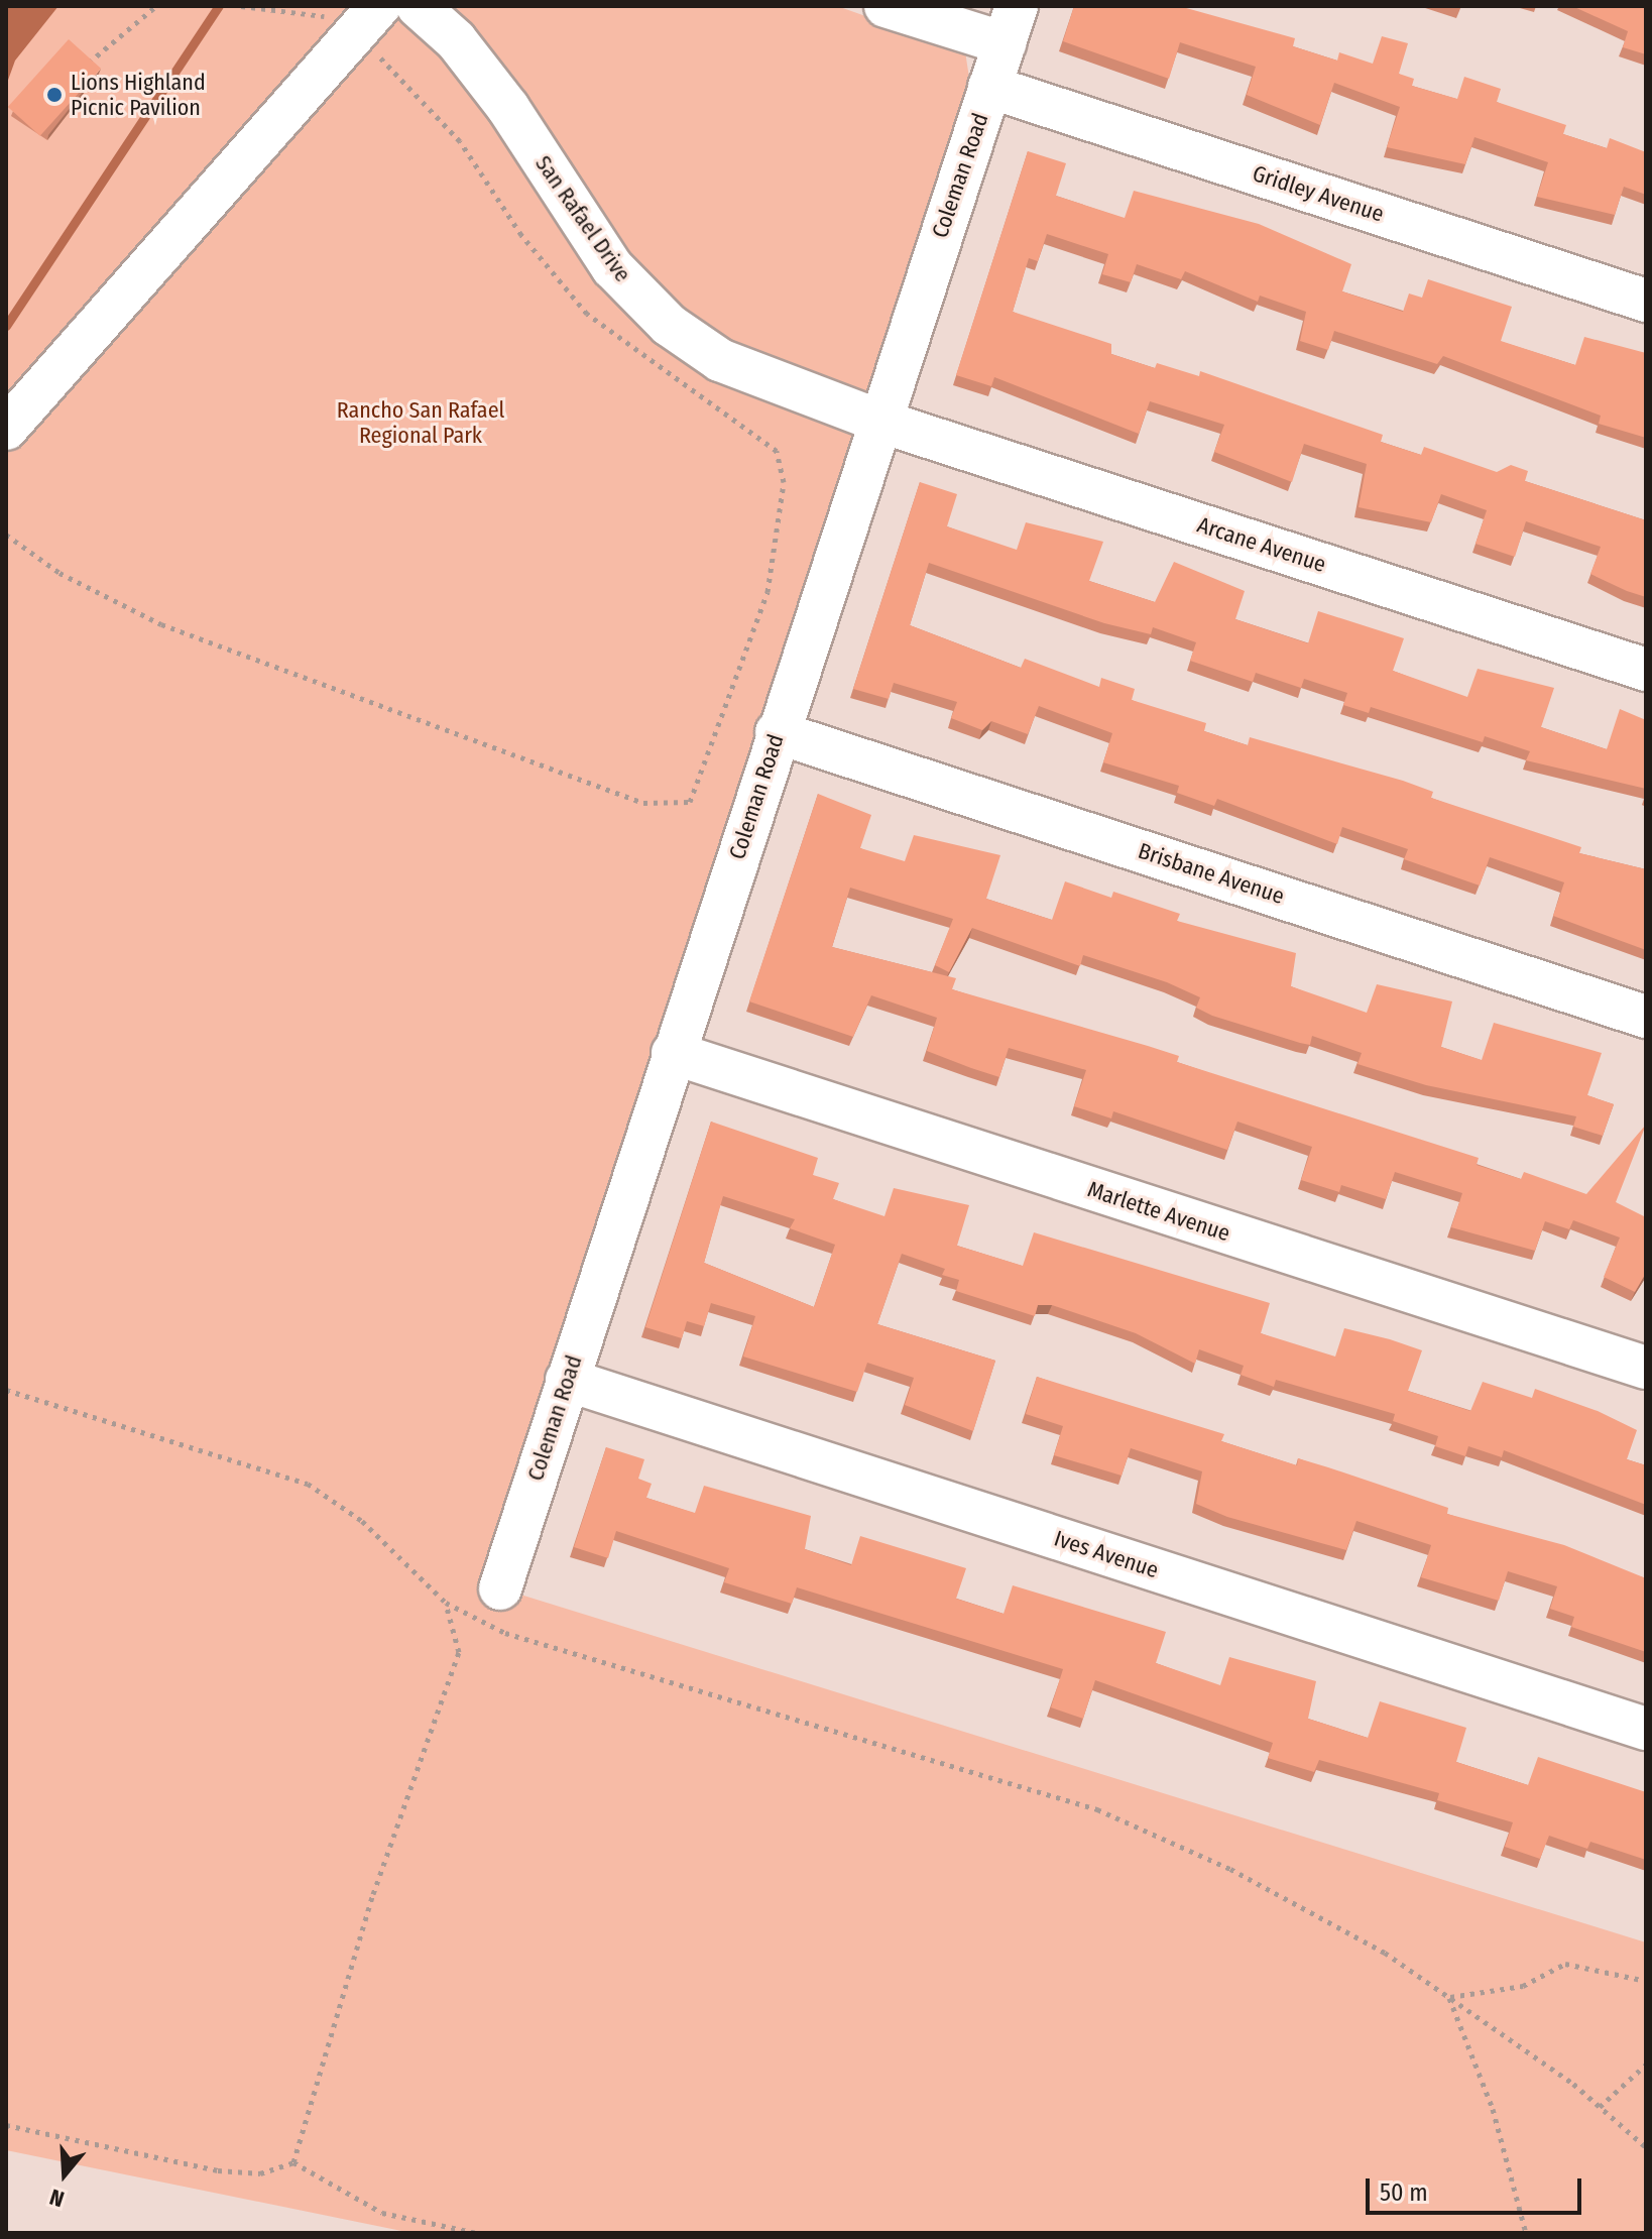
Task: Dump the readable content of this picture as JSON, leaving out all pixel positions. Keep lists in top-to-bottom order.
{
  "streets": {
    "street": [
      "Coleman Road",
      "Gridley Avenue",
      "San Rafael Drive",
      "Arcane Avenue",
      "Brisbane Avenue",
      "Marlette Avenue",
      "Ives Avenue"
    ]
  },
  "crossings": [
    ["Coleman Road", "Gridley Avenue"],
    ["Coleman Road", "San Rafael Drive"],
    ["Coleman Road", "Arcane Avenue"],
    ["Coleman Road", "Brisbane Avenue"],
    ["Coleman Road", "Marlette Avenue"],
    ["Coleman Road", "Ives Avenue"],
    ["San Rafael Drive", "Arcane Avenue"]
  ],
  "parks": ["Rancho San Rafael Regional Park"],
  "places": ["Lions Highland Picnic Pavilion"],
  "scale_bar": "50 m",
  "north": "bottom"
}
